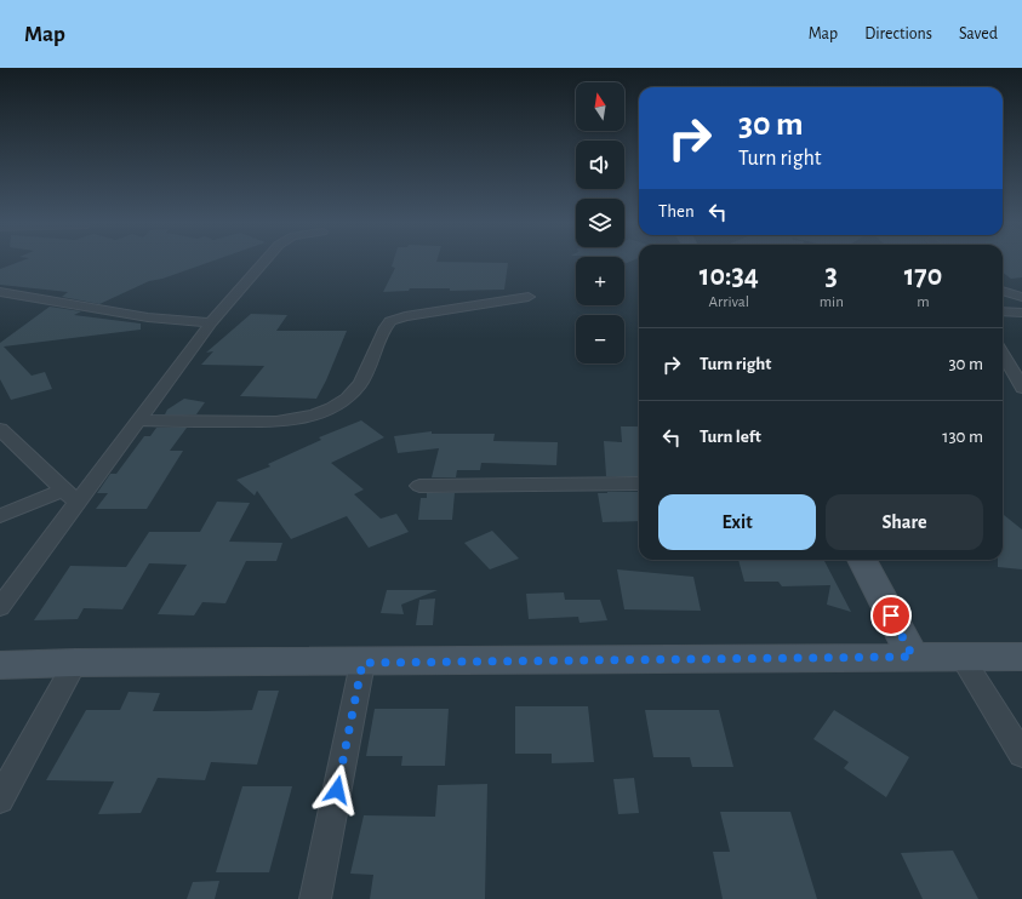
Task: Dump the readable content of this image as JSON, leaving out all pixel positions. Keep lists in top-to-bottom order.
{
  "north": "top",
  "page": {
    "header": "Map",
    "nav": ["Map", "Directions", "Saved"],
    "map_buttons": ["+", "−"],
    "turn": ["30 m", "Turn right"],
    "then": "Then",
    "eta": [
      "10:34",
      "Arrival",
      "3",
      "min",
      "170",
      "m"
    ],
    "list": [
      {
        "name": "Turn right",
        "value": "30 m"
      },
      {
        "name": "Turn left",
        "value": "130 m"
      }
    ],
    "buttons": ["Exit", "Share"]
  }
}
